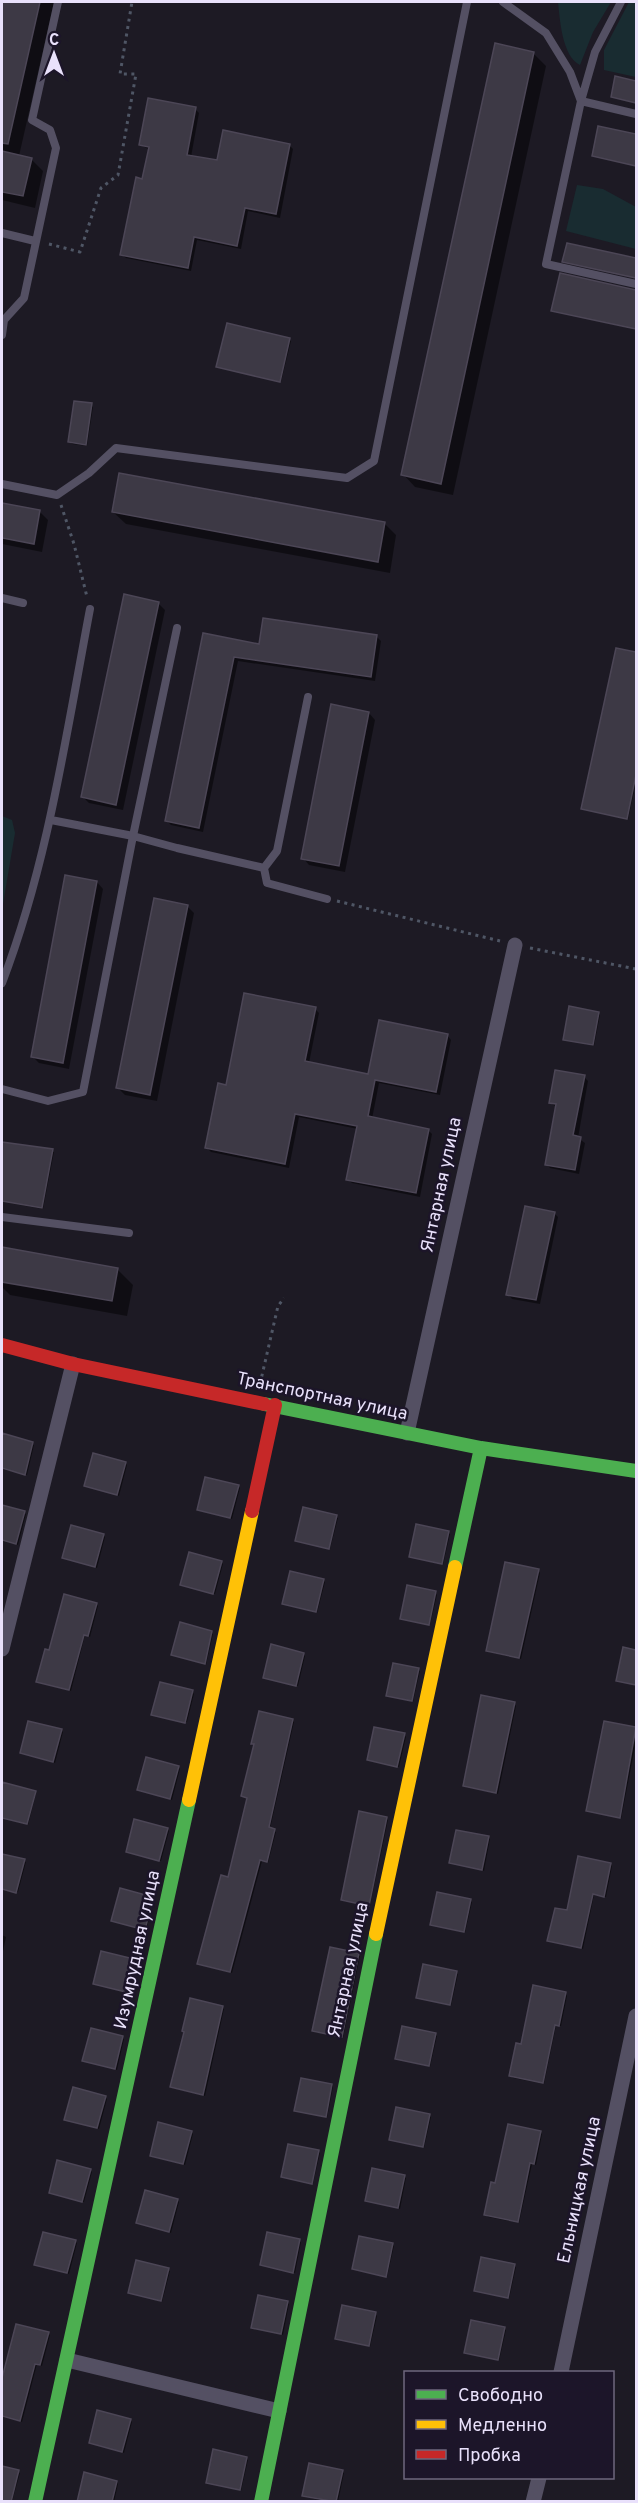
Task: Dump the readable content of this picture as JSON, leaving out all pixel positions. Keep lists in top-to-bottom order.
{
  "streets": {
    "street": [
      "Янтарная улица",
      "Транспортная улица",
      "Изумрудная улица",
      "Ельницкая улица"
    ]
  },
  "crossings": [
    ["Янтарная улица", "Транспортная улица"],
    ["Транспортная улица", "Изумрудная улица"]
  ],
  "legend": ["Свободно", "Медленно", "Пробка"],
  "north": "top"
}
